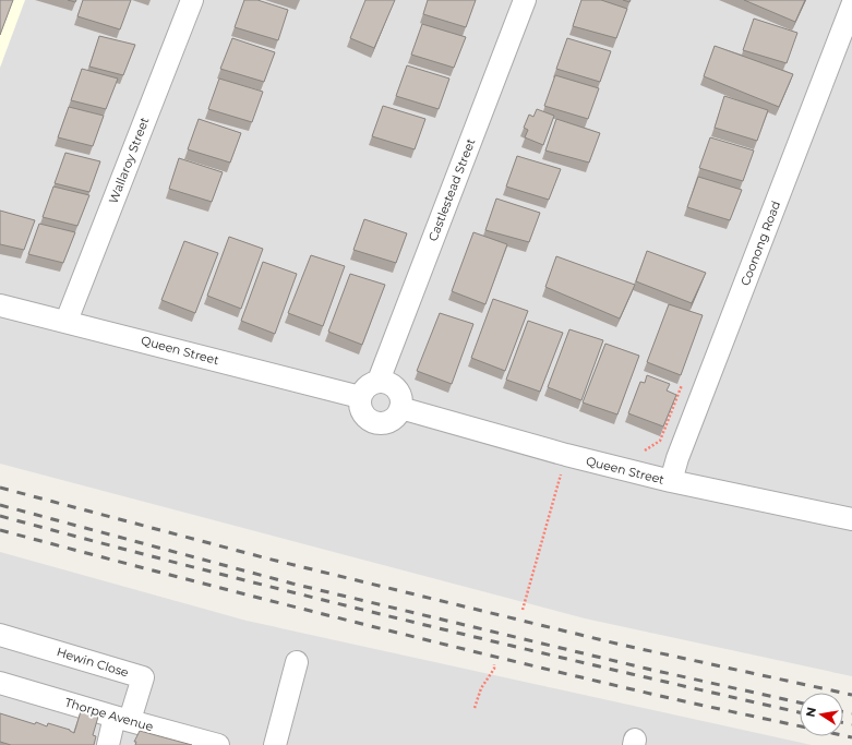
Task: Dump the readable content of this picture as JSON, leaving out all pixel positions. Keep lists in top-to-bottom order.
{
  "streets": {
    "street": [
      "Wallaroy Street",
      "Castlestead Street",
      "Coonong Road",
      "Queen Street",
      "Hewin Close",
      "Thorpe Avenue"
    ]
  },
  "crossings": [
    ["Wallaroy Street", "Queen Street"],
    ["Castlestead Street", "Queen Street"],
    ["Coonong Road", "Queen Street"],
    ["Hewin Close", "Thorpe Avenue"]
  ],
  "north": "left"
}
